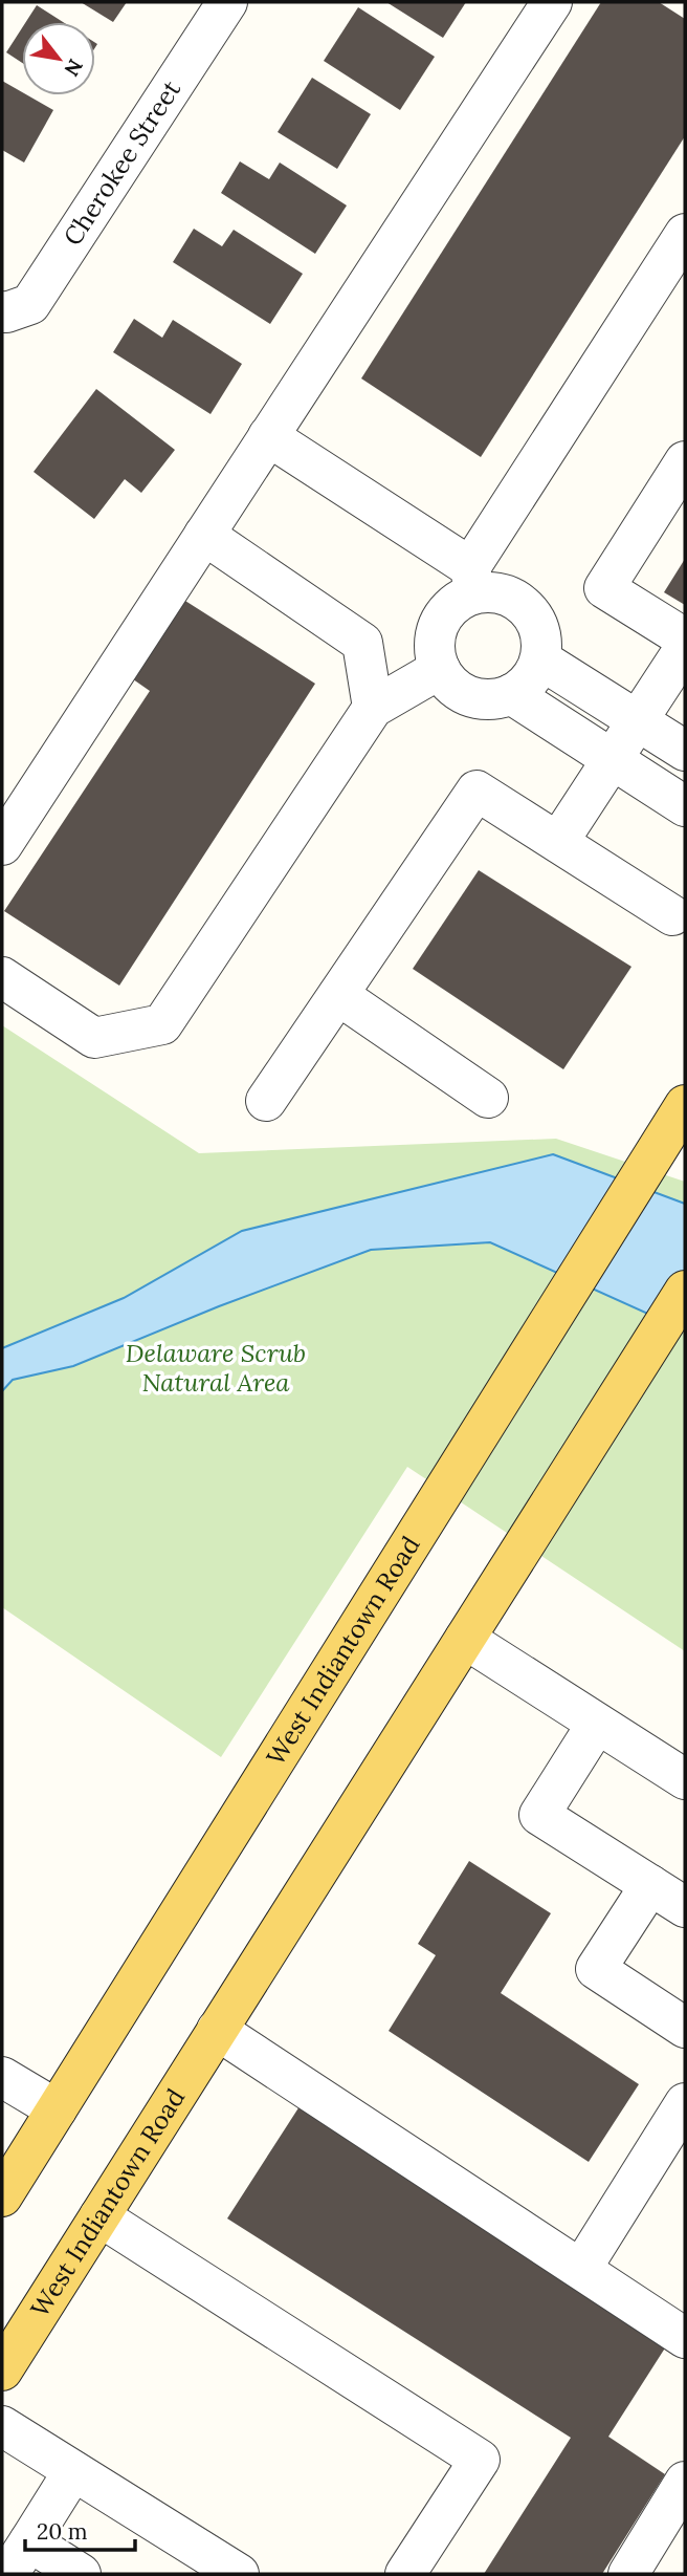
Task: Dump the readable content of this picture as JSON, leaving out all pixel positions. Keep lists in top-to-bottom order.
{
  "streets": {
    "main road": ["West Indiantown Road"],
    "street": ["Cherokee Street"]
  },
  "parks": ["Delaware Scrub Natural Area"],
  "scale_bar": "20 m",
  "north": "bottom right"
}
